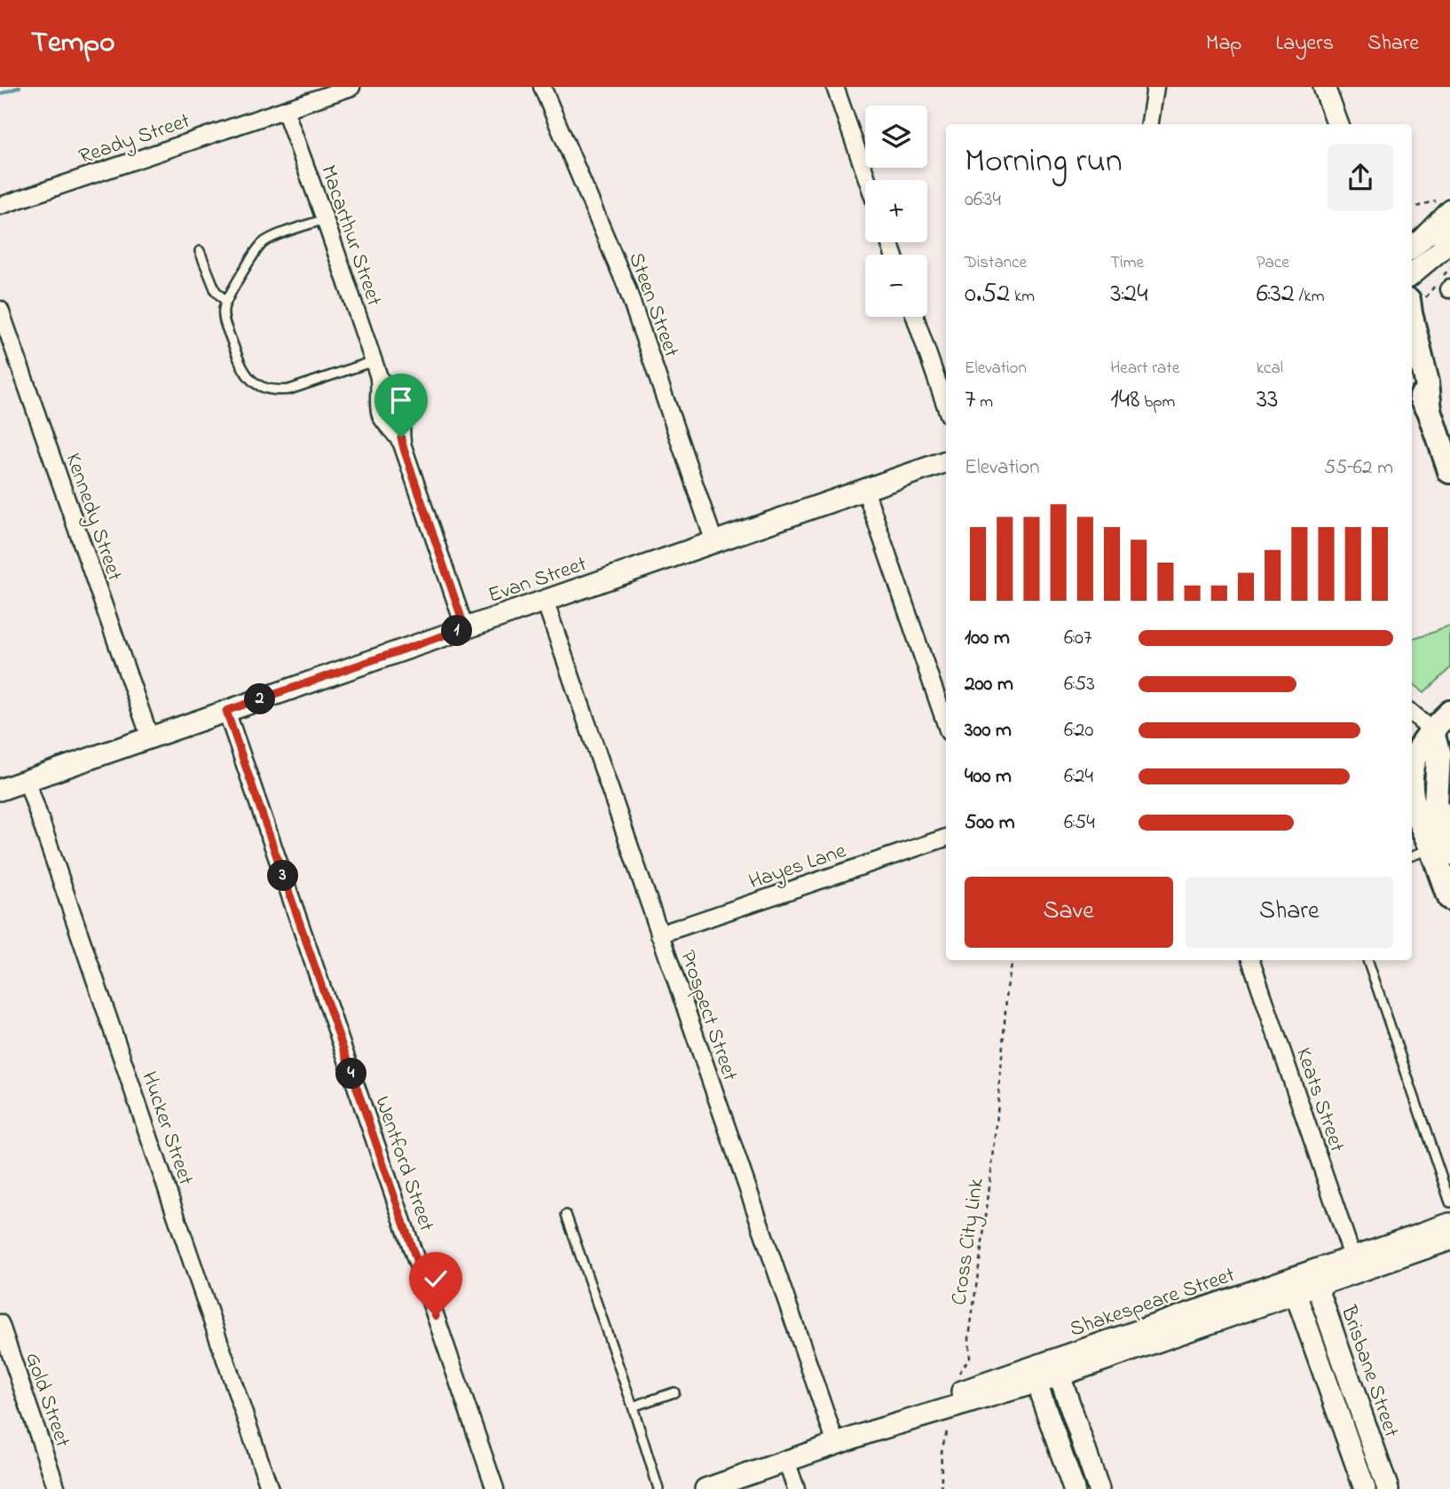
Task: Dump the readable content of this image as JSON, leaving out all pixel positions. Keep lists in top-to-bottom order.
{
  "streets": {
    "street": [
      "Ready Street",
      "Macarthur Street",
      "Steen Street",
      "Kennedy Street",
      "Evan Street",
      "Hayes Lane",
      "Prospect Street",
      "Keats Street",
      "Hucker Street",
      "Wentford Street",
      "Shakespeare Street",
      "Brisbane Street",
      "Gold Street"
    ],
    "path": ["Cross City Link"]
  },
  "crossings": [
    ["Ready Street", "Macarthur Street"],
    ["Macarthur Street", "Evan Street"],
    ["Steen Street", "Evan Street"],
    ["Kennedy Street", "Evan Street"],
    ["Evan Street", "Prospect Street"],
    ["Evan Street", "Hucker Street"],
    ["Evan Street", "Wentford Street"],
    ["Hayes Lane", "Prospect Street"],
    ["Prospect Street", "Shakespeare Street"],
    ["Keats Street", "Shakespeare Street"],
    ["Cross City Link", "Shakespeare Street"],
    ["Shakespeare Street", "Brisbane Street"]
  ],
  "page": {
    "header": "Tempo",
    "nav": ["Map", "Layers", "Share"],
    "map_buttons": ["+", "−"],
    "heading": ["Morning run", "06:34"],
    "stats": [
      ["Distance", "0.52 km"],
      ["Time", "3:24"],
      ["Pace", "6:32 /km"],
      ["Elevation", "7 m"],
      ["Heart rate", "148 bpm"],
      ["kcal", "33"]
    ],
    "chart": ["Elevation", "55–62 m"],
    "pins": [
      "1",
      "2",
      "3",
      "4"
    ],
    "list": [
      {
        "name": "100 m",
        "note": "6:07"
      },
      {
        "name": "200 m",
        "note": "6:53"
      },
      {
        "name": "300 m",
        "note": "6:20"
      },
      {
        "name": "400 m",
        "note": "6:24"
      },
      {
        "name": "500 m",
        "note": "6:54"
      }
    ],
    "buttons": ["Save", "Share"]
  }
}
